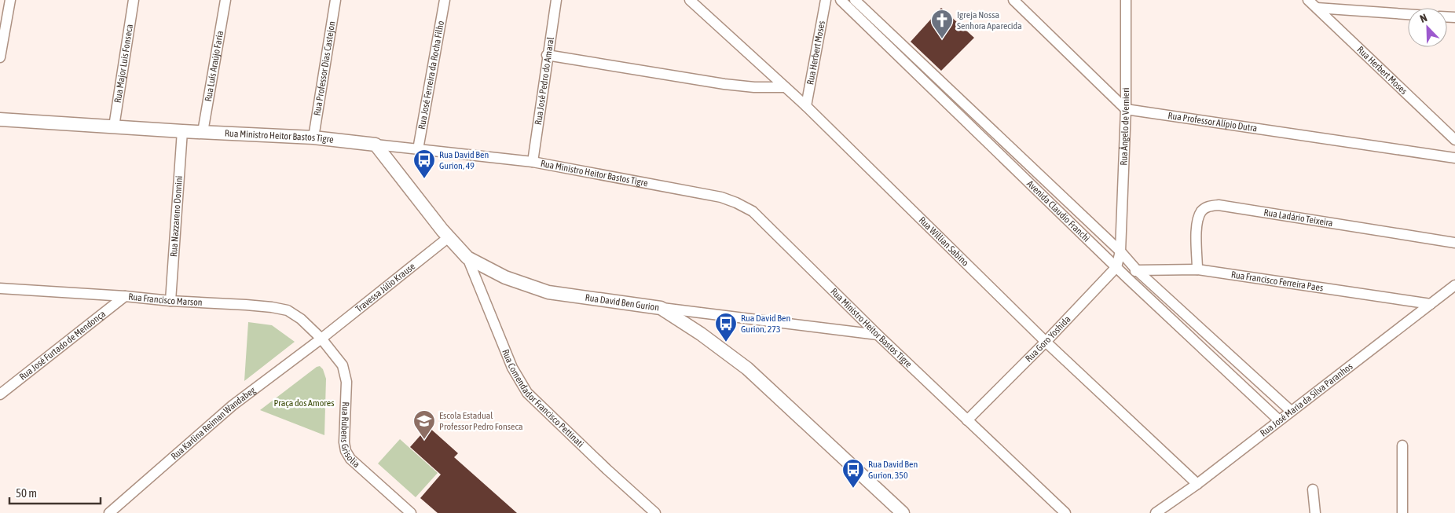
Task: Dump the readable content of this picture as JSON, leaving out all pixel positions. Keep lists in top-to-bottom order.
{
  "streets": {
    "street": [
      "Rua Herbert Moses",
      "Rua Major Luis Fonseca",
      "Rua Luís Araújo Faria",
      "Rua Professor Dias Castejon",
      "Rua José Ferreira da Rocha Filho",
      "Rua José Pedro do Amaral",
      "Rua Professor Alípio Dutra",
      "Rua Ângelo de Vernieri",
      "Rua Ministro Heitor Bastos Tigre",
      "Avenida Claudio Franchi",
      "Rua Nazzareno Donnini",
      "Rua Ladário Teixeira",
      "Rua Willian Sabino",
      "Rua Francisco Ferreira Paes",
      "Travessa Júlio Krause",
      "Rua Francisco Marson",
      "Rua David Ben Gurion",
      "Rua Goro Yoshida",
      "Rua José Furtado de Mendonça",
      "Rua Comendador Francisco Pettinati",
      "Rua José Maria da Silva Paranhos",
      "Rua Karlina Reiman Wandabeg",
      "Rua Rubens Grisolia"
    ]
  },
  "crossings": [
    ["Rua Herbert Moses", "Rua Willian Sabino"],
    ["Rua Major Luis Fonseca", "Rua Ministro Heitor Bastos Tigre"],
    ["Rua Luís Araújo Faria", "Rua Ministro Heitor Bastos Tigre"],
    ["Rua Professor Dias Castejon", "Rua Ministro Heitor Bastos Tigre"],
    ["Rua José Ferreira da Rocha Filho", "Rua Ministro Heitor Bastos Tigre"],
    ["Rua José Pedro do Amaral", "Rua Ministro Heitor Bastos Tigre"],
    ["Rua Professor Alípio Dutra", "Rua Ângelo de Vernieri"],
    ["Rua Ângelo de Vernieri", "Avenida Claudio Franchi"],
    ["Rua Ângelo de Vernieri", "Rua Goro Yoshida"],
    ["Rua Ministro Heitor Bastos Tigre", "Rua Nazzareno Donnini"],
    ["Rua Ministro Heitor Bastos Tigre", "Rua David Ben Gurion"],
    ["Rua Ministro Heitor Bastos Tigre", "Rua Goro Yoshida"],
    ["Avenida Claudio Franchi", "Rua Francisco Ferreira Paes"],
    ["Avenida Claudio Franchi", "Rua Goro Yoshida"],
    ["Avenida Claudio Franchi", "Rua José Maria da Silva Paranhos"],
    ["Rua Nazzareno Donnini", "Rua Francisco Marson"],
    ["Rua Ladário Teixeira", "Rua Francisco Ferreira Paes"],
    ["Rua Willian Sabino", "Rua Goro Yoshida"],
    ["Rua Willian Sabino", "Rua José Maria da Silva Paranhos"],
    ["Rua Francisco Ferreira Paes", "Rua José Maria da Silva Paranhos"],
    ["Travessa Júlio Krause", "Rua Francisco Marson"],
    ["Travessa Júlio Krause", "Rua David Ben Gurion"],
    ["Travessa Júlio Krause", "Rua Karlina Reiman Wandabeg"],
    ["Travessa Júlio Krause", "Rua Rubens Grisolia"],
    ["Rua Francisco Marson", "Rua José Furtado de Mendonça"],
    ["Rua Francisco Marson", "Rua Karlina Reiman Wandabeg"],
    ["Rua Francisco Marson", "Rua Rubens Grisolia"],
    ["Rua David Ben Gurion", "Rua Comendador Francisco Pettinati"],
    ["Rua Karlina Reiman Wandabeg", "Rua Rubens Grisolia"]
  ],
  "parks": ["Praça dos Amores"],
  "places": {
    "church": ["Igreja Nossa Senhora Aparecida"],
    "bus stop": ["Rua David Ben Gurion, 49", "Rua David Ben Gurion, 273", "Rua David Ben Gurion, 350"],
    "school or university": ["Escola Estadual Professor Pedro Fonseca"]
  },
  "scale_bar": "50 m",
  "north": "top left"
}
